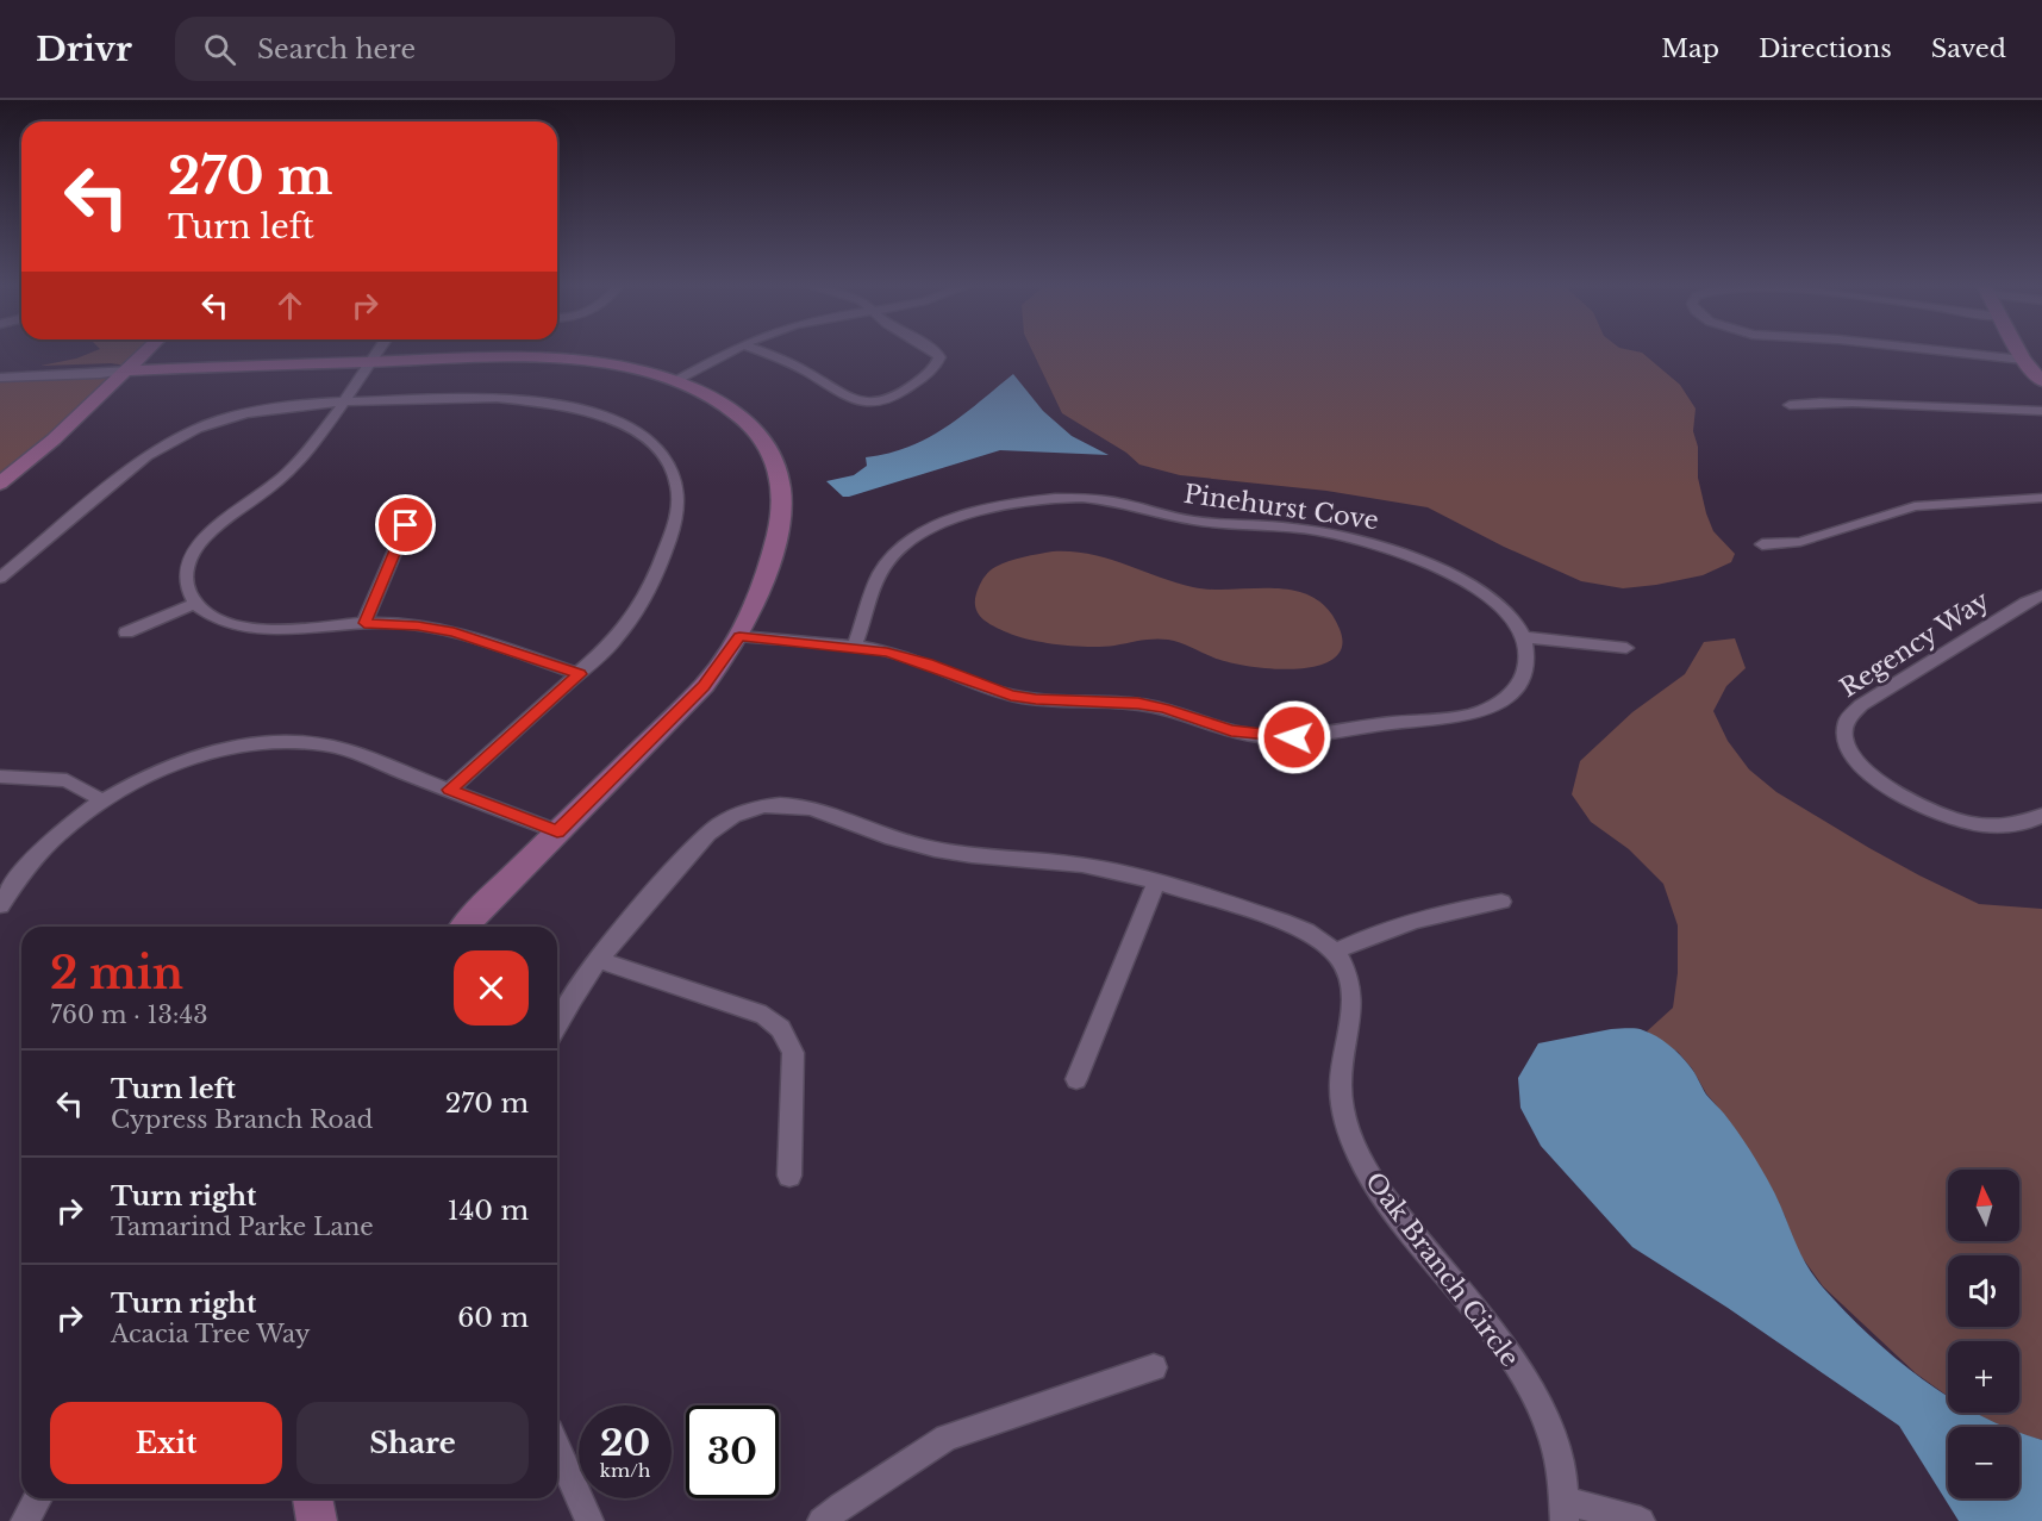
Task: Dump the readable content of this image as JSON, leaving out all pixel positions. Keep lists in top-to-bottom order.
{
  "streets": {
    "street": ["Pinehurst Cove", "Regency Way", "Oak Branch Circle"]
  },
  "north": "top",
  "page": {
    "header": "Drivr",
    "search": "Search here",
    "nav": ["Map", "Directions", "Saved"],
    "turn": ["270 m", "Turn left"],
    "heading": ["2 min", "760 m · 13:43"],
    "list": [
      {
        "name": "Turn left",
        "note": "Cypress Branch Road",
        "value": "270 m"
      },
      {
        "name": "Turn right",
        "note": "Tamarind Parke Lane",
        "value": "140 m"
      },
      {
        "name": "Turn right",
        "note": "Acacia Tree Way",
        "value": "60 m"
      }
    ],
    "map_buttons": ["+", "−"],
    "buttons": ["Exit", "Share"],
    "speed": "20 km/h",
    "limit": "30"
  }
}
